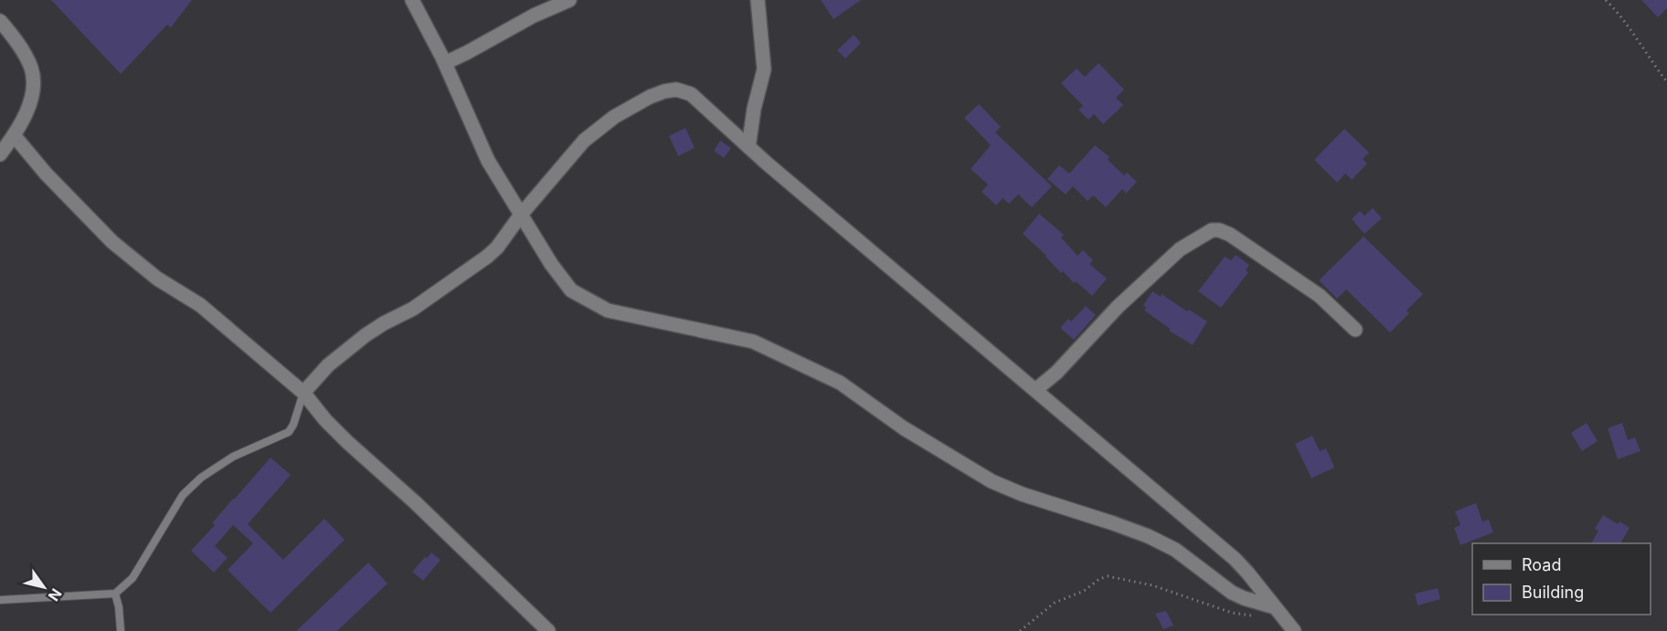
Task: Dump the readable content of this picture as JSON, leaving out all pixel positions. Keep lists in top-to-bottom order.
{
  "legend": ["Road", "Building"],
  "north": "bottom right"
}
